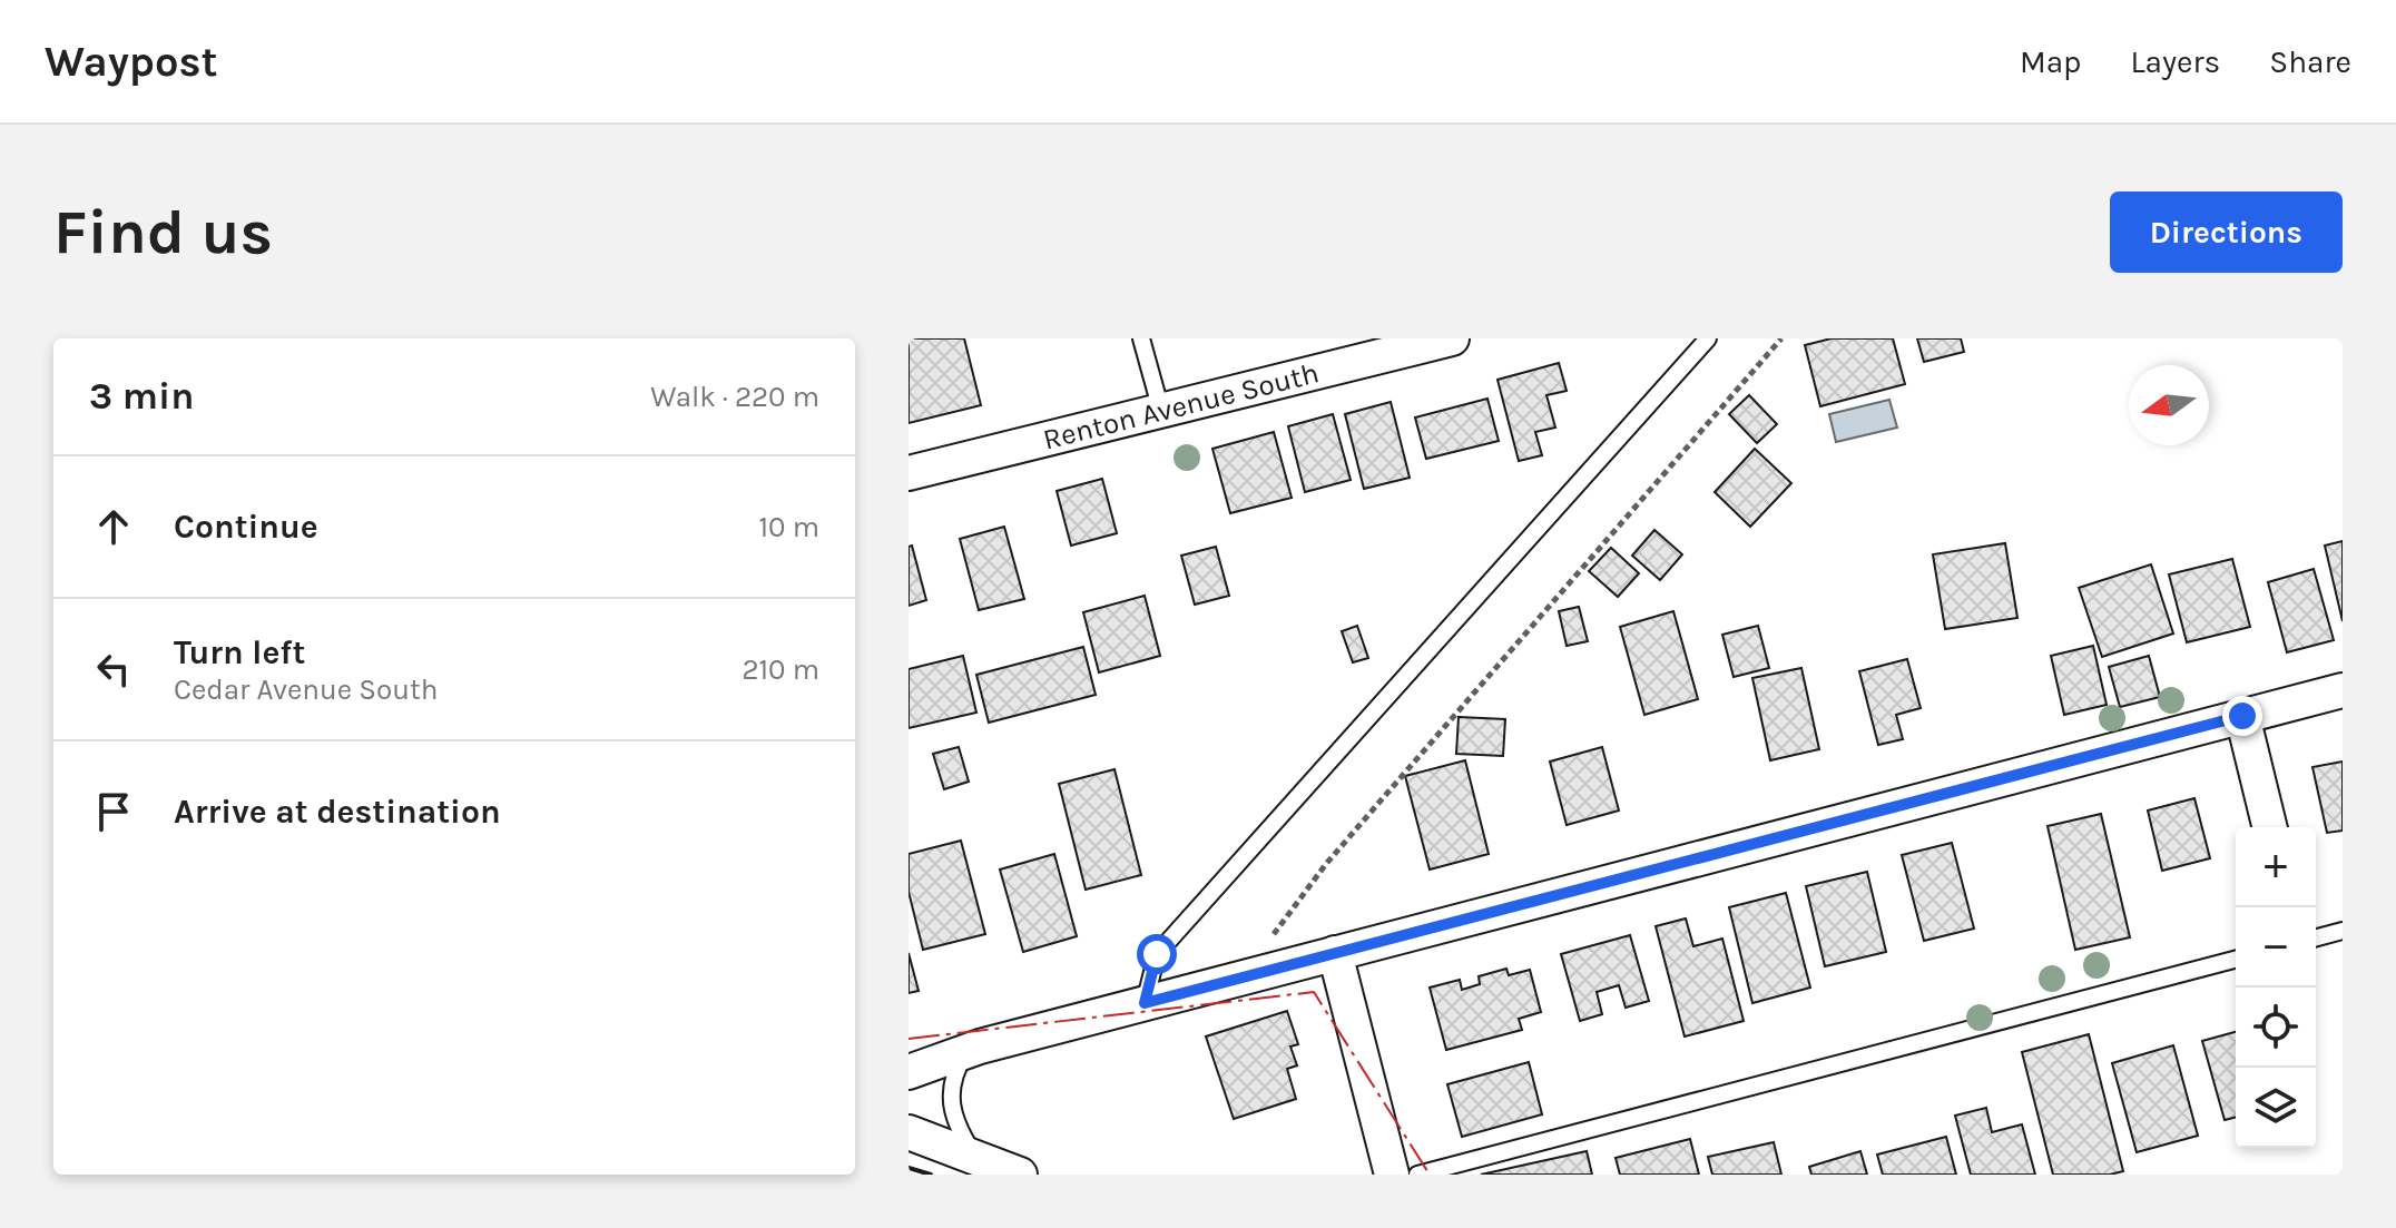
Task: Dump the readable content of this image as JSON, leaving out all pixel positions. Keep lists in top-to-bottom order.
{
  "streets": {
    "street": ["Renton Avenue South"]
  },
  "north": "left",
  "page": {
    "header": "Waypost",
    "nav": ["Map", "Layers", "Share"],
    "buttons": "Directions",
    "title": "Find us",
    "heading": ["3 min", "Walk · 220 m"],
    "list": [
      ["Continue", "10 m"],
      ["Turn left", "Cedar Avenue South", "210 m"],
      "Arrive at destination"
    ],
    "map_buttons": ["+", "−"]
  }
}
